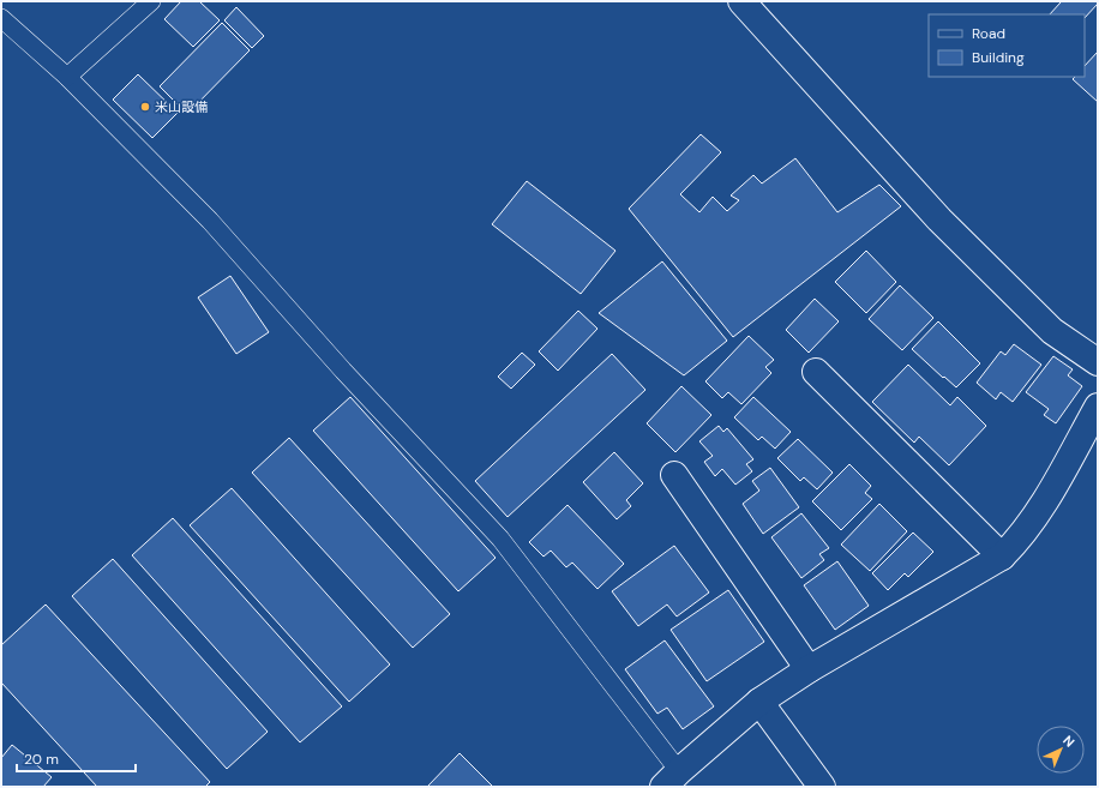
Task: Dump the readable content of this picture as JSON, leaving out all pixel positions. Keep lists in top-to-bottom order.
{
  "places": ["米山設備"],
  "legend": ["Road", "Building"],
  "scale_bar": "20 m",
  "north": "top right"
}
